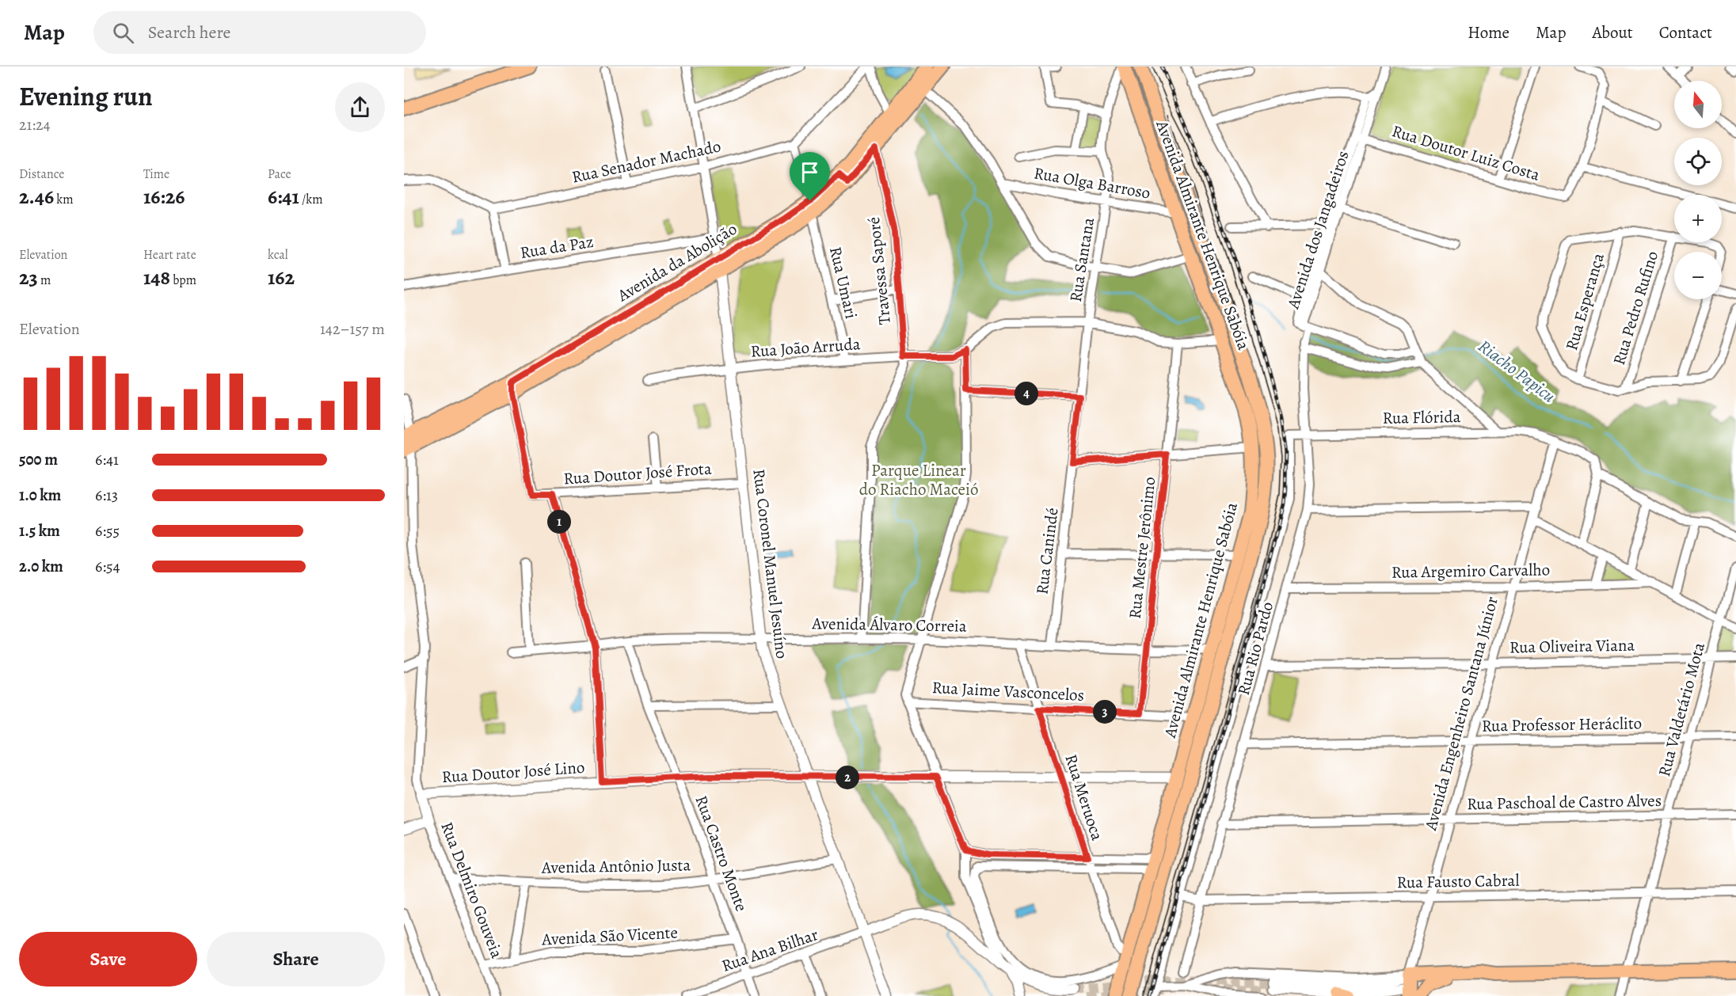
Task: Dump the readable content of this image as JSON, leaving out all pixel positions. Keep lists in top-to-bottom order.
{
  "streets": {
    "main road": ["Avenida Almirante Henrique Sabóia", "Avenida da Abolição"],
    "street": [
      "Rua Doutor Luiz Costa",
      "Rua Senador Machado",
      "Rua Olga Barroso",
      "Avenida dos Jangadeiros",
      "Rua da Paz",
      "Rua Santana",
      "Travessa Saporé",
      "Rua Umari",
      "Rua Esperança",
      "Rua Pedro Rufino",
      "Rua João Arruda",
      "Rua Flórida",
      "Rua Doutor José Frota",
      "Rua Mestre Jerônimo",
      "Rua Canindé",
      "Rua Coronel Manuel Jesuíno",
      "Rua Argemiro Carvalho",
      "Avenida Álvaro Correia",
      "Rua Oliveira Viana",
      "Rua Rio Pardo",
      "Rua Jaime Vasconcelos",
      "Rua Valdetário Mota",
      "Avenida Engenheiro Santana Júnior",
      "Rua Professor Heráclito",
      "Rua Doutor José Lino",
      "Rua Meruoca",
      "Rua Paschoal de Castro Alves",
      "Rua Castro Monte",
      "Avenida Antônio Justa",
      "Rua Fausto Cabral",
      "Rua Delmiro Gouveia",
      "Avenida São Vicente",
      "Rua Ana Bilhar"
    ]
  },
  "crossings": [
    ["Rua Doutor Luiz Costa", "Avenida dos Jangadeiros"],
    ["Rua Senador Machado", "Rua Umari"],
    ["Rua Olga Barroso", "Avenida Almirante Henrique Sabóia"],
    ["Rua Olga Barroso", "Rua Santana"],
    ["Avenida dos Jangadeiros", "Rua Rio Pardo"],
    ["Avenida Almirante Henrique Sabóia", "Rua Santana"],
    ["Avenida Almirante Henrique Sabóia", "Avenida Álvaro Correia"],
    ["Avenida Almirante Henrique Sabóia", "Rua Jaime Vasconcelos"],
    ["Avenida Almirante Henrique Sabóia", "Rua Doutor José Lino"],
    ["Avenida Almirante Henrique Sabóia", "Rua Meruoca"],
    ["Rua Santana", "Rua Canindé"],
    ["Avenida da Abolição", "Travessa Saporé"],
    ["Avenida da Abolição", "Rua Umari"],
    ["Avenida da Abolição", "Rua Doutor José Frota"],
    ["Avenida da Abolição", "Rua Coronel Manuel Jesuíno"],
    ["Travessa Saporé", "Rua João Arruda"],
    ["Travessa Saporé", "Avenida Álvaro Correia"],
    ["Rua Umari", "Rua João Arruda"],
    ["Rua João Arruda", "Rua Coronel Manuel Jesuíno"],
    ["Rua Flórida", "Rua Rio Pardo"],
    ["Rua Flórida", "Avenida Engenheiro Santana Júnior"],
    ["Rua Flórida", "Rua Fausto Cabral"],
    ["Rua Doutor José Frota", "Rua Coronel Manuel Jesuíno"],
    ["Rua Mestre Jerônimo", "Avenida Álvaro Correia"],
    ["Rua Mestre Jerônimo", "Rua Jaime Vasconcelos"],
    ["Rua Canindé", "Avenida Álvaro Correia"],
    ["Rua Coronel Manuel Jesuíno", "Avenida Álvaro Correia"],
    ["Rua Coronel Manuel Jesuíno", "Rua Doutor José Lino"],
    ["Rua Coronel Manuel Jesuíno", "Avenida Antônio Justa"],
    ["Rua Coronel Manuel Jesuíno", "Rua Ana Bilhar"],
    ["Rua Argemiro Carvalho", "Rua Rio Pardo"],
    ["Rua Argemiro Carvalho", "Avenida Engenheiro Santana Júnior"],
    ["Avenida Álvaro Correia", "Rua Meruoca"],
    ["Avenida Álvaro Correia", "Rua Castro Monte"],
    ["Rua Oliveira Viana", "Rua Rio Pardo"],
    ["Rua Oliveira Viana", "Rua Valdetário Mota"],
    ["Rua Oliveira Viana", "Avenida Engenheiro Santana Júnior"],
    ["Rua Rio Pardo", "Rua Professor Heráclito"],
    ["Rua Rio Pardo", "Rua Paschoal de Castro Alves"],
    ["Rua Rio Pardo", "Rua Fausto Cabral"],
    ["Rua Jaime Vasconcelos", "Rua Meruoca"],
    ["Rua Valdetário Mota", "Rua Professor Heráclito"],
    ["Rua Valdetário Mota", "Rua Paschoal de Castro Alves"],
    ["Rua Valdetário Mota", "Rua Fausto Cabral"],
    ["Avenida Engenheiro Santana Júnior", "Rua Professor Heráclito"],
    ["Avenida Engenheiro Santana Júnior", "Rua Paschoal de Castro Alves"],
    ["Avenida Engenheiro Santana Júnior", "Rua Fausto Cabral"],
    ["Rua Doutor José Lino", "Rua Meruoca"],
    ["Rua Doutor José Lino", "Rua Castro Monte"],
    ["Rua Doutor José Lino", "Rua Delmiro Gouveia"],
    ["Rua Castro Monte", "Avenida Antônio Justa"],
    ["Rua Castro Monte", "Avenida São Vicente"],
    ["Rua Castro Monte", "Rua Ana Bilhar"],
    ["Avenida Antônio Justa", "Rua Delmiro Gouveia"],
    ["Rua Delmiro Gouveia", "Avenida São Vicente"]
  ],
  "water": ["Riacho Papicu"],
  "parks": ["Parque Linear do Riacho Maceió"],
  "north": "top",
  "page": {
    "header": "Map",
    "search": "Search here",
    "nav": [
      "Home",
      "Map",
      "About",
      "Contact"
    ],
    "heading": ["Evening run", "21:24"],
    "map_buttons": ["+", "−"],
    "stats": [
      ["Distance", "2.46 km"],
      ["Time", "16:26"],
      ["Pace", "6:41 /km"],
      ["Elevation", "23 m"],
      ["Heart rate", "148 bpm"],
      ["kcal", "162"]
    ],
    "chart": ["Elevation", "142–157 m"],
    "pins": [
      "4",
      "1",
      "3",
      "2"
    ],
    "list": [
      {
        "name": "500 m",
        "note": "6:41"
      },
      {
        "name": "1.0 km",
        "note": "6:13"
      },
      {
        "name": "1.5 km",
        "note": "6:55"
      },
      {
        "name": "2.0 km",
        "note": "6:54"
      }
    ],
    "buttons": ["Save", "Share"]
  }
}
